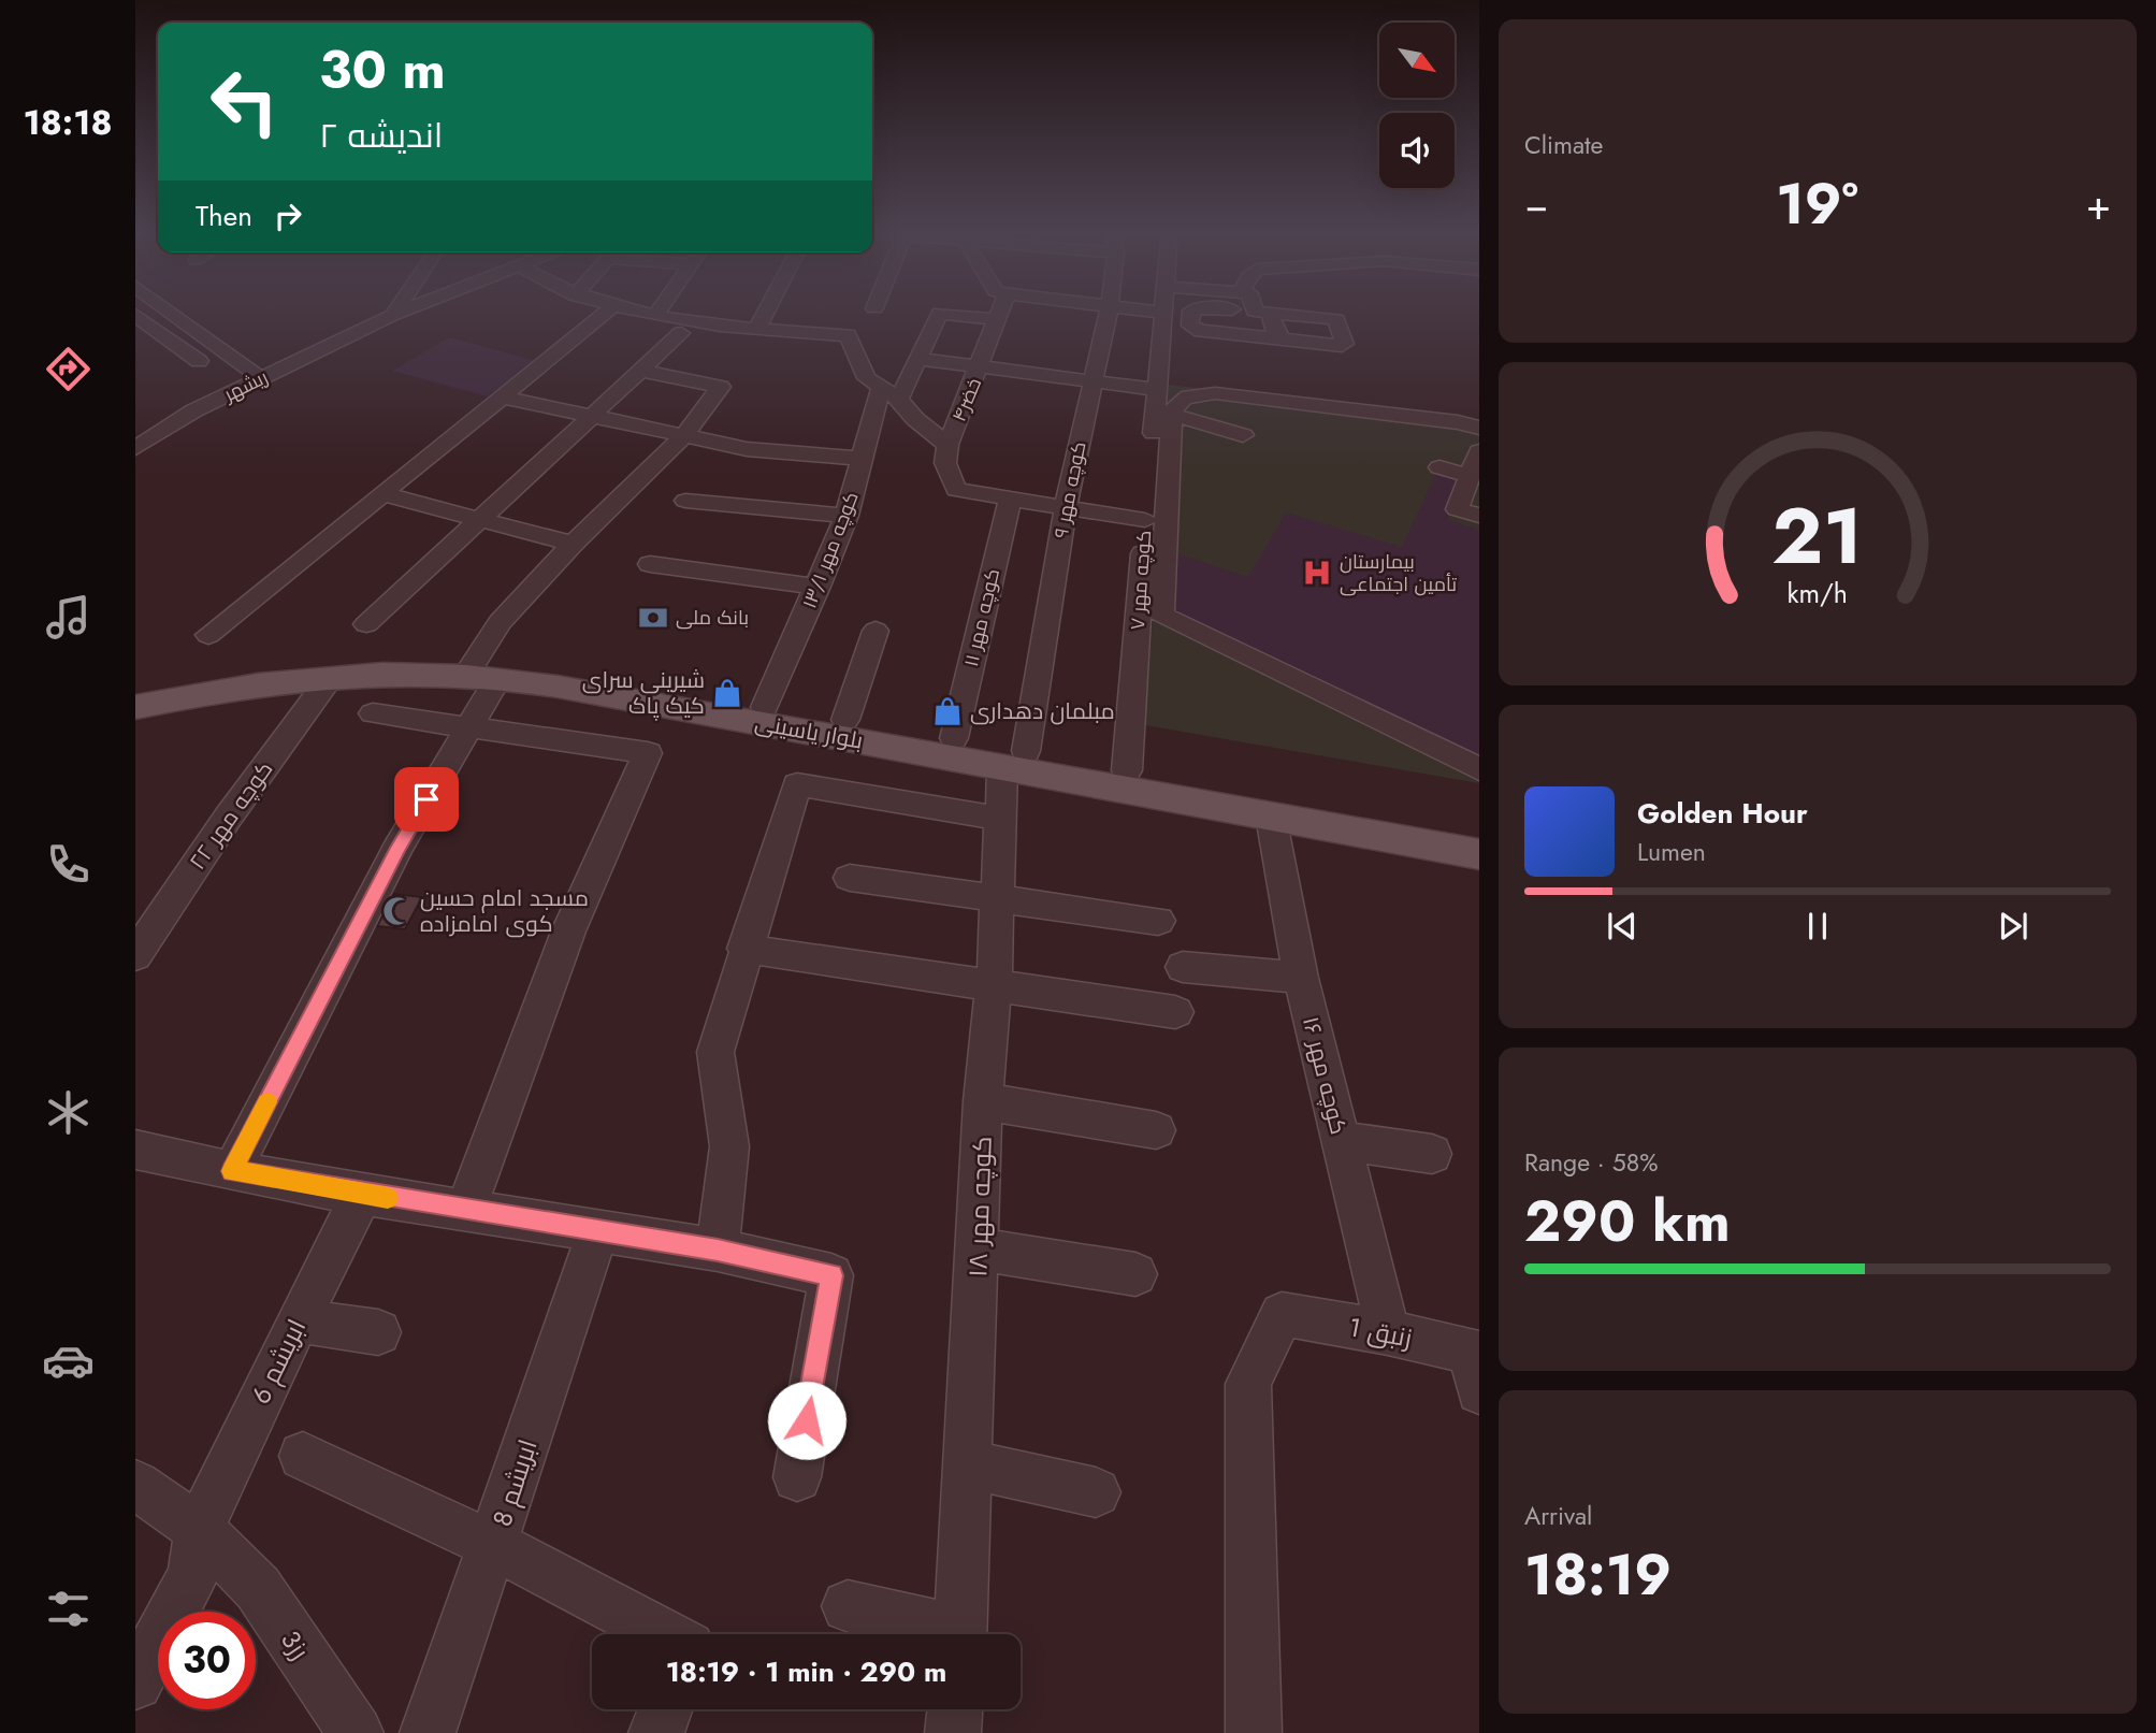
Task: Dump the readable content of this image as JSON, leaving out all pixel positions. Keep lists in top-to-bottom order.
{
  "streets": {
    "main road": ["بلوار یاسینی"],
    "street": [
      "ریشهر",
      "خضر۴",
      "کوچه مهر ۹",
      "کوچه مهر ۱۳/۱",
      "کوچه مهر ۷",
      "کوچه مهر ۱۱",
      "کوچه مهر ۲۲",
      "کوچه مهر ۱۶",
      "کوچه مهر ۱۸",
      "زنبق 1",
      "ابریشم 6",
      "ابریشم 8",
      "رز3"
    ]
  },
  "crossings": [
    ["خضر۴", "کوچه مهر ۱۳/۱"],
    ["کوچه مهر ۹", "بلوار یاسینی"],
    ["کوچه مهر ۹", "کوچه مهر ۱۸"],
    ["کوچه مهر ۱۳/۱", "بلوار یاسینی"],
    ["کوچه مهر ۷", "بلوار یاسینی"],
    ["کوچه مهر ۱۱", "بلوار یاسینی"],
    ["بلوار یاسینی", "کوچه مهر ۲۲"],
    ["بلوار یاسینی", "کوچه مهر ۱۶"],
    ["بلوار یاسینی", "کوچه مهر ۱۸"],
    ["کوچه مهر ۱۶", "زنبق 1"],
    ["ابریشم 6", "رز3"]
  ],
  "places": {
    "hospital": ["بیمارستان تأمین اجتماعی"],
    "bank": ["بانک ملی"],
    "shop": ["شیرینی سرای کیک پاک", "مبلمان دهداری"],
    "mosque": ["مسجد امام حسین کوی امامزاده"]
  },
  "north": "bottom right",
  "page": {
    "tabs": "18:18",
    "tile": [
      "Climate",
      ["Range · 58%", "290 km"],
      ["Arrival", "18:19"]
    ],
    "turn": ["30 m", "اندیشه ۲"],
    "heat": ["−", "19°", "+"],
    "then": "Then",
    "song": ["Golden Hour", "Lumen"],
    "limit": "30",
    "trip": "18:19 · 1 min · 290 m",
    "gauge": ["21", "km/h"]
  }
}
